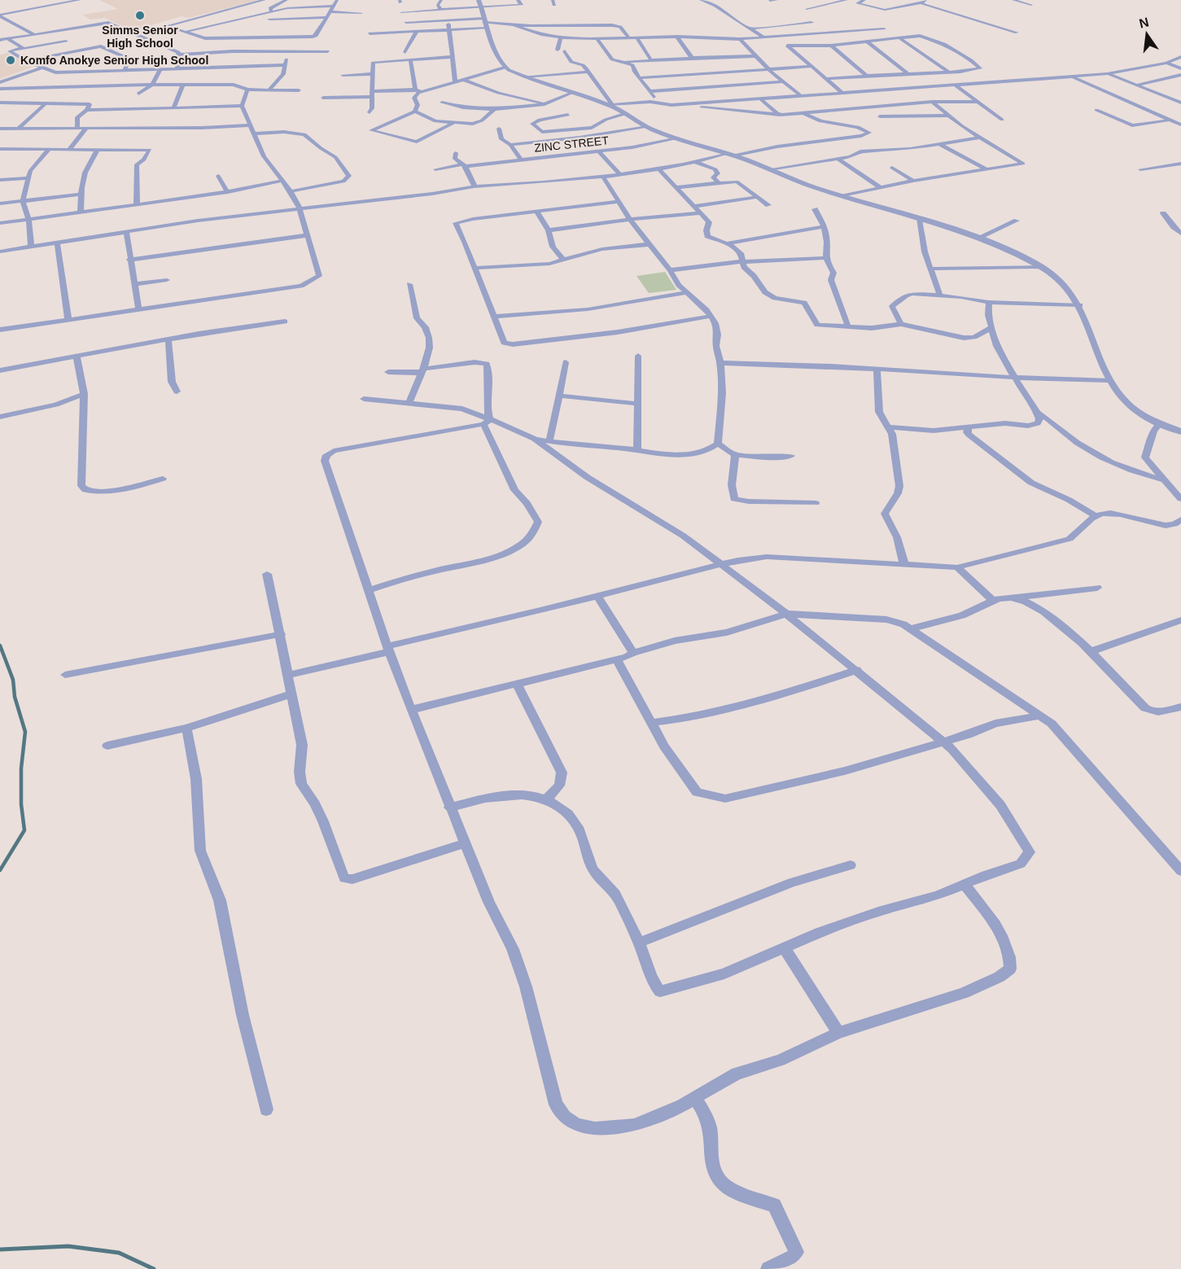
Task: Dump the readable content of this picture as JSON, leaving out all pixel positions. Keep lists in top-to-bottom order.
{
  "streets": {
    "street": ["ZINC STREET"]
  },
  "places": ["Simms Senior High School", "Komfo Anokye Senior High School"],
  "north": "top"
}
